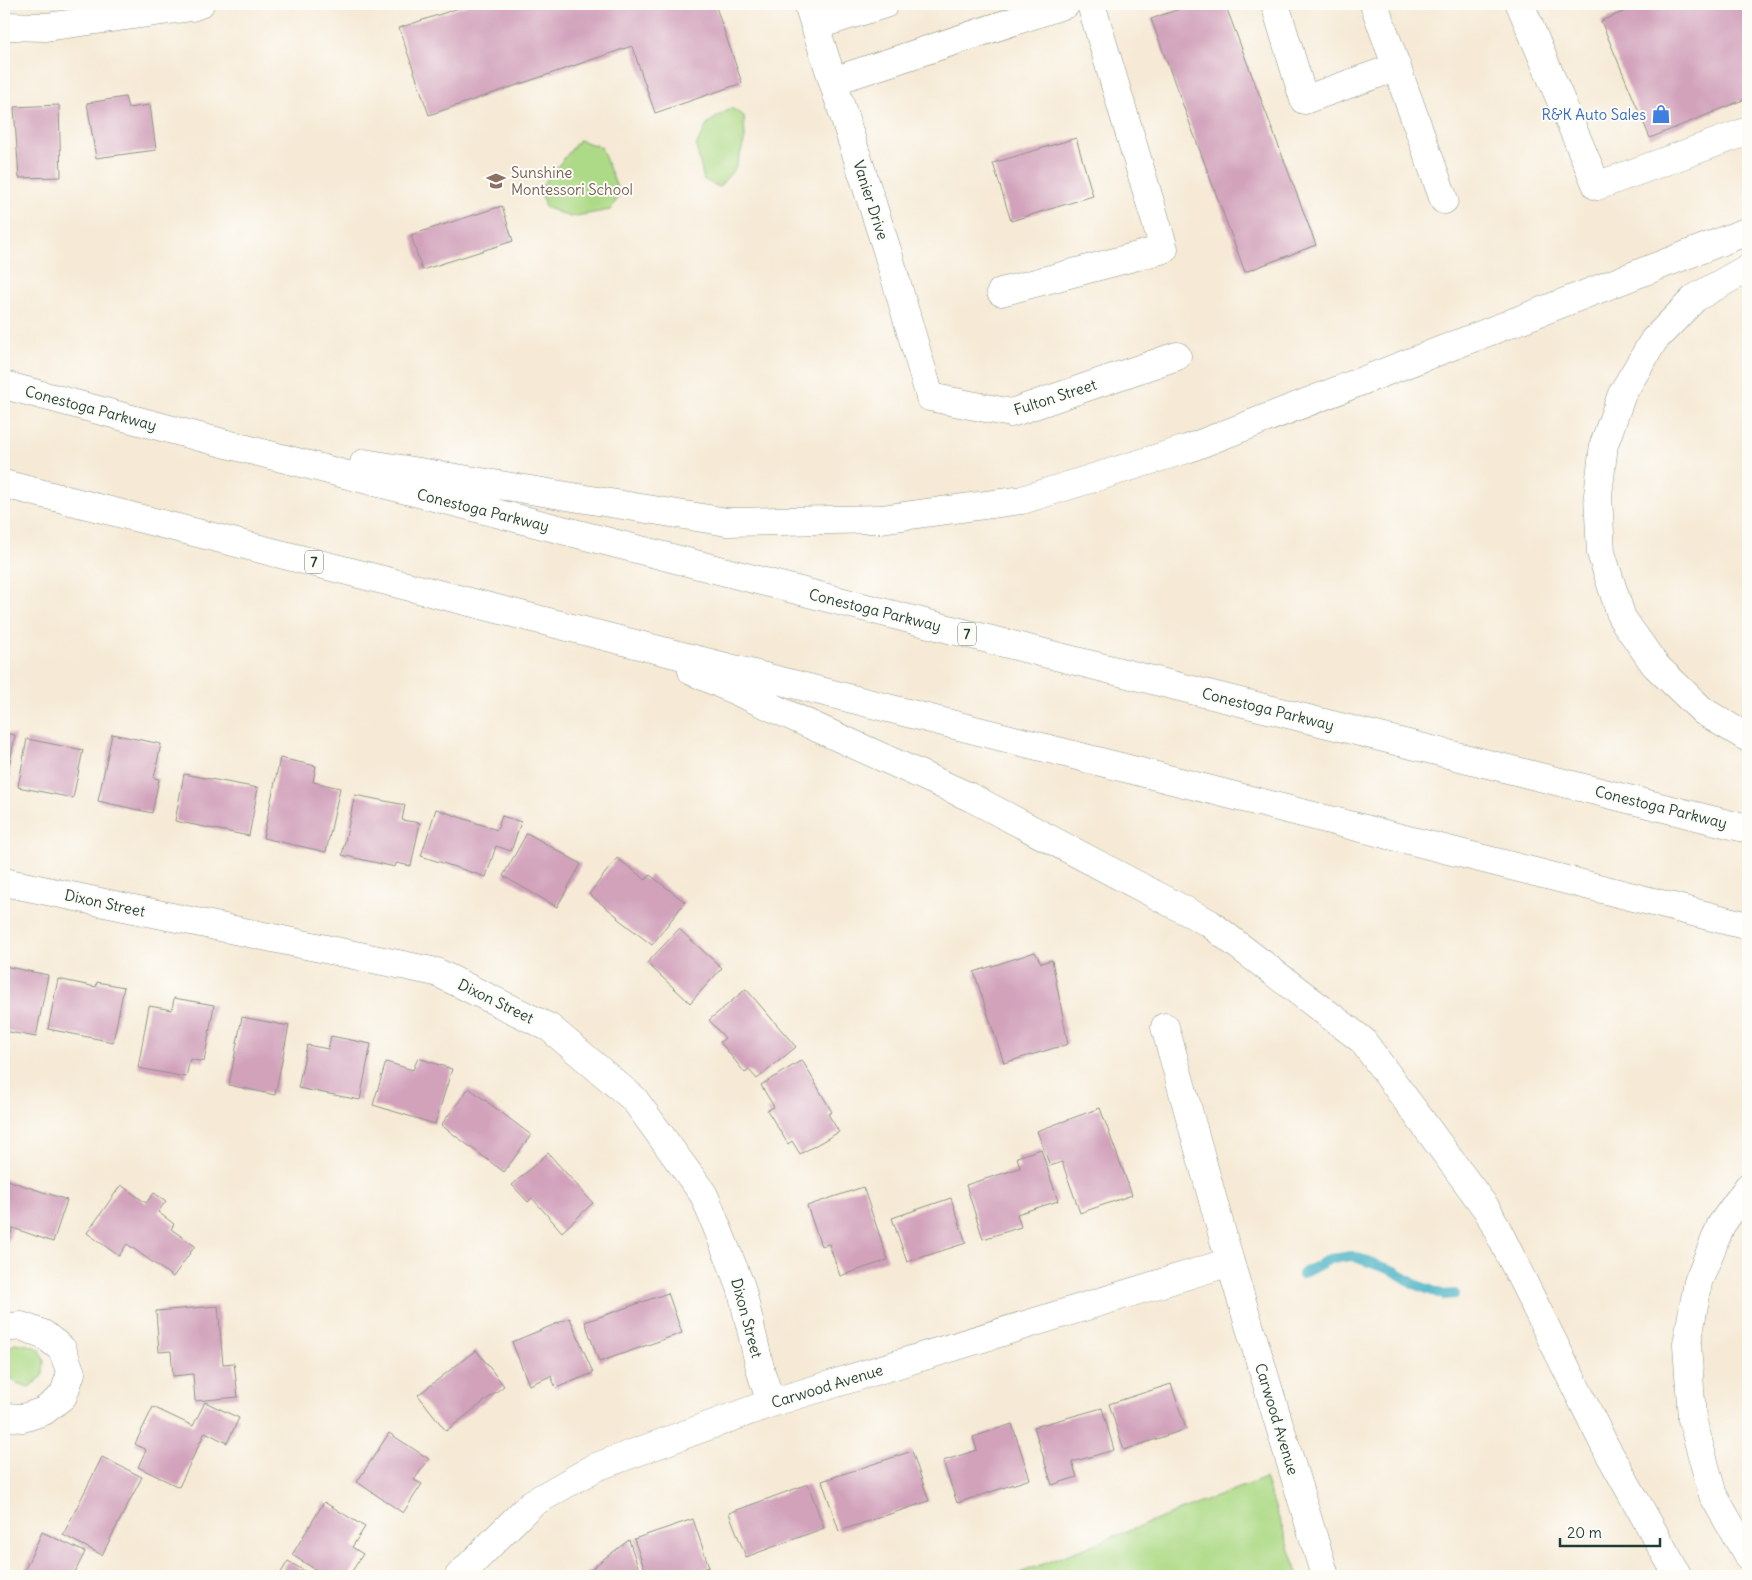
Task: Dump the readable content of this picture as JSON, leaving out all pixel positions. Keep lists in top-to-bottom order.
{
  "streets": {
    "main road": [
      "Vanier Drive",
      "Fulton Street",
      "Conestoga Parkway",
      "7",
      "Dixon Street",
      "Carwood Avenue"
    ]
  },
  "crossings": [
    ["Vanier Drive", "Fulton Street"],
    ["Dixon Street", "Carwood Avenue"]
  ],
  "places": {
    "shop": ["R&K Auto Sales"],
    "school or university": ["Sunshine Montessori School"]
  },
  "scale_bar": "20 m"
}
